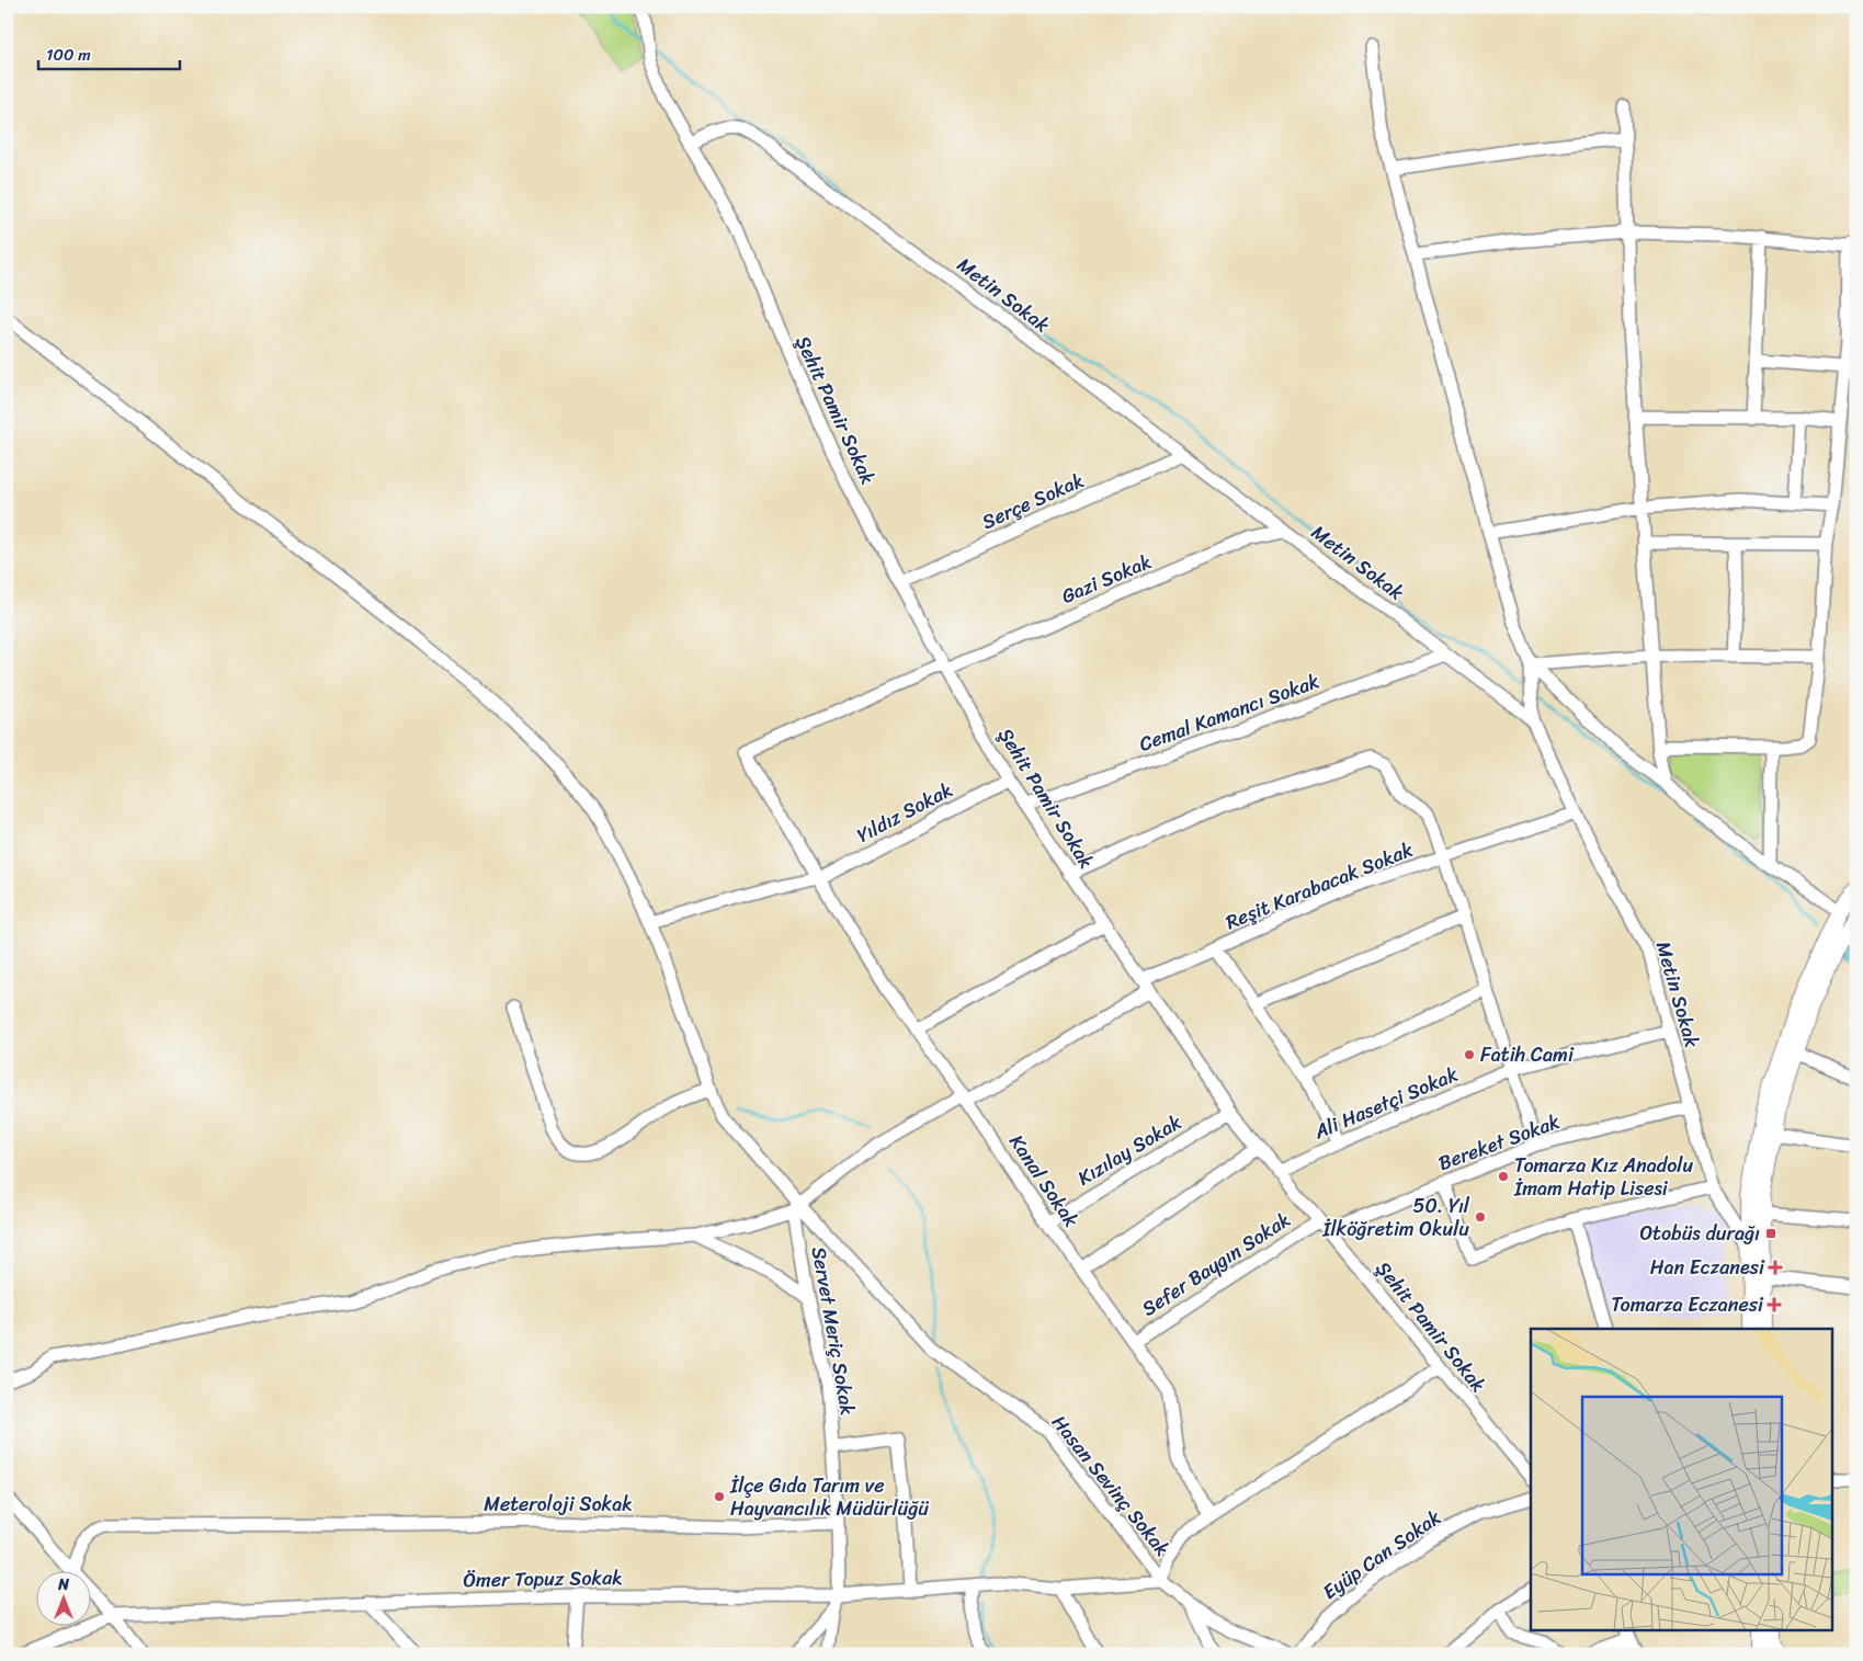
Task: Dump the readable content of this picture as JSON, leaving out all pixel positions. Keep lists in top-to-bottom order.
{
  "streets": {
    "street": [
      "Metin Sokak",
      "Şehit Pamir Sokak",
      "Serçe Sokak",
      "Gazi Sokak",
      "Cemal Kamancı Sokak",
      "Yıldız Sokak",
      "Reşit Karabacak Sokak",
      "Ali Hasetçi Sokak",
      "Bereket Sokak",
      "Kızılay Sokak",
      "Kanal Sokak",
      "Sefer Baygın Sokak",
      "Servet Meriç Sokak",
      "Hasan Sevinç Sokak",
      "Meteroloji Sokak",
      "Eyüp Can Sokak",
      "Ömer Topuz Sokak"
    ]
  },
  "crossings": [
    ["Metin Sokak", "Şehit Pamir Sokak"],
    ["Metin Sokak", "Serçe Sokak"],
    ["Metin Sokak", "Gazi Sokak"],
    ["Metin Sokak", "Cemal Kamancı Sokak"],
    ["Metin Sokak", "Reşit Karabacak Sokak"],
    ["Metin Sokak", "Ali Hasetçi Sokak"],
    ["Metin Sokak", "Bereket Sokak"],
    ["Şehit Pamir Sokak", "Serçe Sokak"],
    ["Şehit Pamir Sokak", "Gazi Sokak"],
    ["Şehit Pamir Sokak", "Cemal Kamancı Sokak"],
    ["Şehit Pamir Sokak", "Yıldız Sokak"],
    ["Şehit Pamir Sokak", "Reşit Karabacak Sokak"],
    ["Şehit Pamir Sokak", "Ali Hasetçi Sokak"],
    ["Şehit Pamir Sokak", "Bereket Sokak"],
    ["Şehit Pamir Sokak", "Kızılay Sokak"],
    ["Şehit Pamir Sokak", "Sefer Baygın Sokak"],
    ["Gazi Sokak", "Kanal Sokak"],
    ["Yıldız Sokak", "Kanal Sokak"],
    ["Reşit Karabacak Sokak", "Kanal Sokak"],
    ["Reşit Karabacak Sokak", "Servet Meriç Sokak"],
    ["Reşit Karabacak Sokak", "Hasan Sevinç Sokak"],
    ["Kızılay Sokak", "Kanal Sokak"],
    ["Kanal Sokak", "Sefer Baygın Sokak"],
    ["Servet Meriç Sokak", "Hasan Sevinç Sokak"],
    ["Servet Meriç Sokak", "Meteroloji Sokak"],
    ["Servet Meriç Sokak", "Ömer Topuz Sokak"],
    ["Hasan Sevinç Sokak", "Ömer Topuz Sokak"]
  ],
  "places": {
    "other": [
      "Fatih Cami",
      "Tomarza Kız Anadolu İmam Hatip Lisesi",
      "50. Yıl İlköğretim Okulu",
      "İlçe Gıda Tarım ve Hayvancılık Müdürlüğü"
    ],
    "transit": ["Otobüs durağı"],
    "health": ["Han Eczanesi", "Tomarza Eczanesi"]
  },
  "scale_bar": "100 m",
  "north": "top"
}
